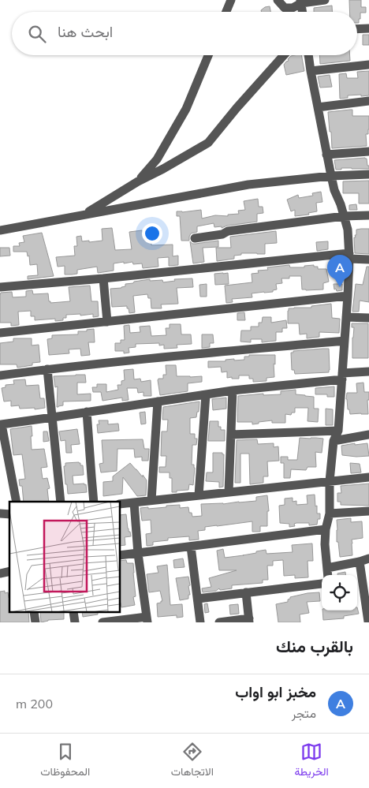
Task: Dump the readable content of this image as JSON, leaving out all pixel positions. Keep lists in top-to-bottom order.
{
  "page": {
    "search": "ابحث هنا",
    "pins": "A",
    "heading": "بالقرب منك",
    "list": [
      {
        "mark": "A",
        "name": "مخبز ابو اواب",
        "note": "متجر",
        "value": "200 m"
      }
    ],
    "nav": ["الخريطة", "الاتجاهات", "المحفوظات"]
  }
}
